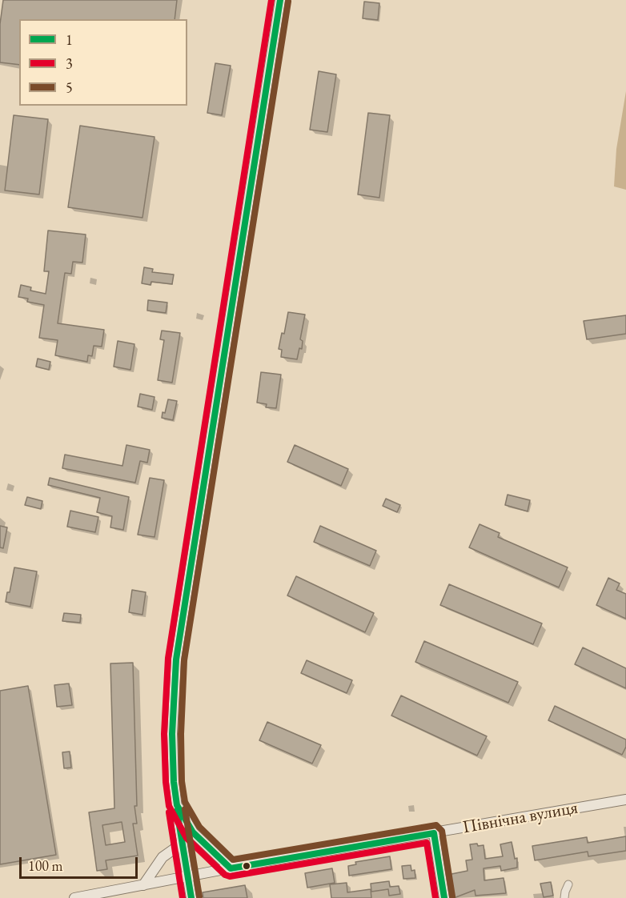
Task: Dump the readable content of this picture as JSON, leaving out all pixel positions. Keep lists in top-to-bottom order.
{
  "streets": {
    "street": ["Північна вулиця"]
  },
  "lines": ["transit line 1", "transit line 3", "transit line 5"],
  "legend": ["1", "3", "5"],
  "scale_bar": "100 m"
}
